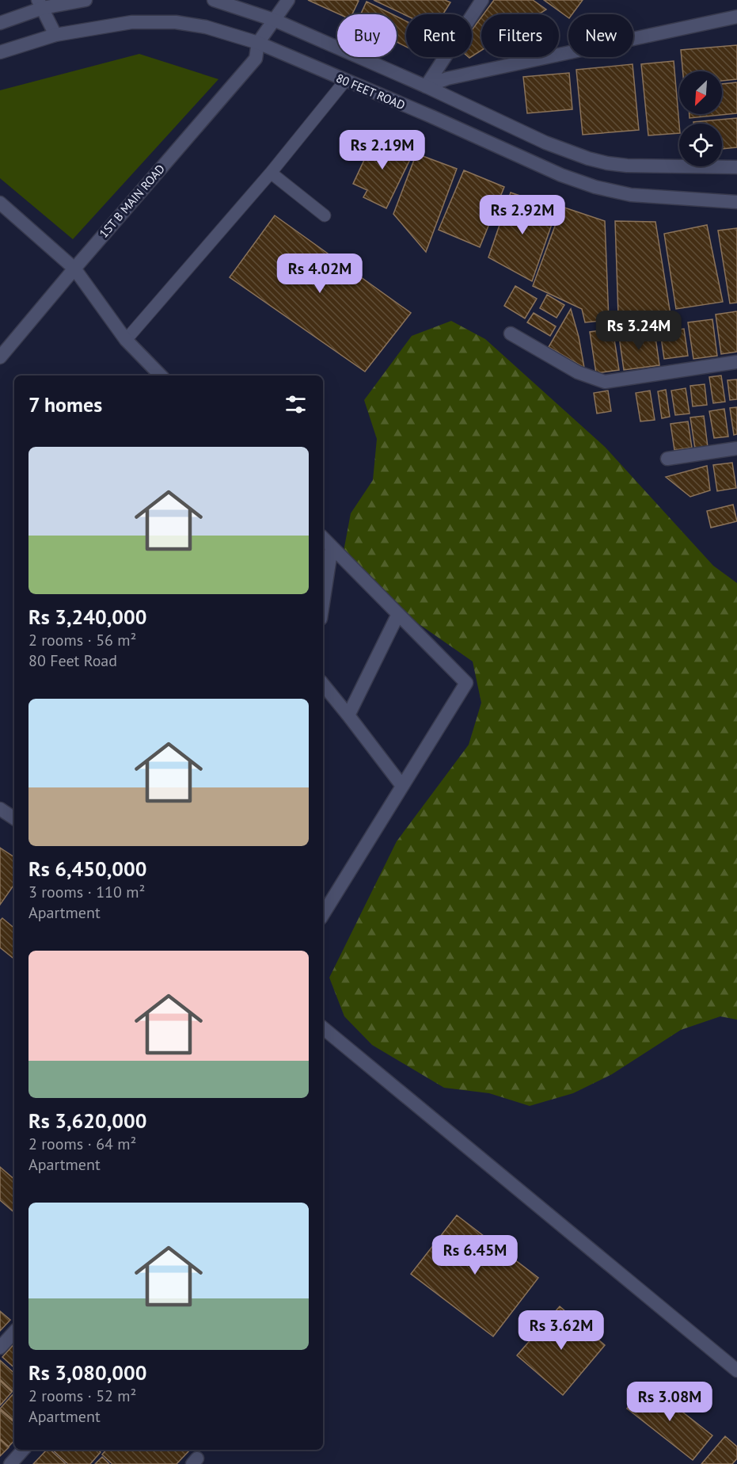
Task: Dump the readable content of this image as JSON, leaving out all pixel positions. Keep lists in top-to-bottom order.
{
  "streets": {
    "street": ["80 FEET ROAD", "1ST B MAIN ROAD"]
  },
  "crossings": [
    ["80 FEET ROAD", "1ST B MAIN ROAD"]
  ],
  "north": "bottom left",
  "page": {
    "chip": [
      "Buy",
      "Rent",
      "Filters",
      "New"
    ],
    "price": [
      "Rs 2.19M",
      "Rs 2.92M",
      "Rs 4.02M",
      "Rs 3.24M",
      "Rs 6.45M",
      "Rs 3.62M",
      "Rs 3.08M"
    ],
    "heading": "7 homes",
    "list": [
      {
        "name": "Rs 3,240,000",
        "note": "2 rooms · 56 m² · 80 Feet Road"
      },
      {
        "name": "Rs 6,450,000",
        "note": "3 rooms · 110 m² · Apartment"
      },
      {
        "name": "Rs 3,620,000",
        "note": "2 rooms · 64 m² · Apartment"
      },
      {
        "name": "Rs 3,080,000",
        "note": "2 rooms · 52 m² · Apartment"
      }
    ]
  }
}
